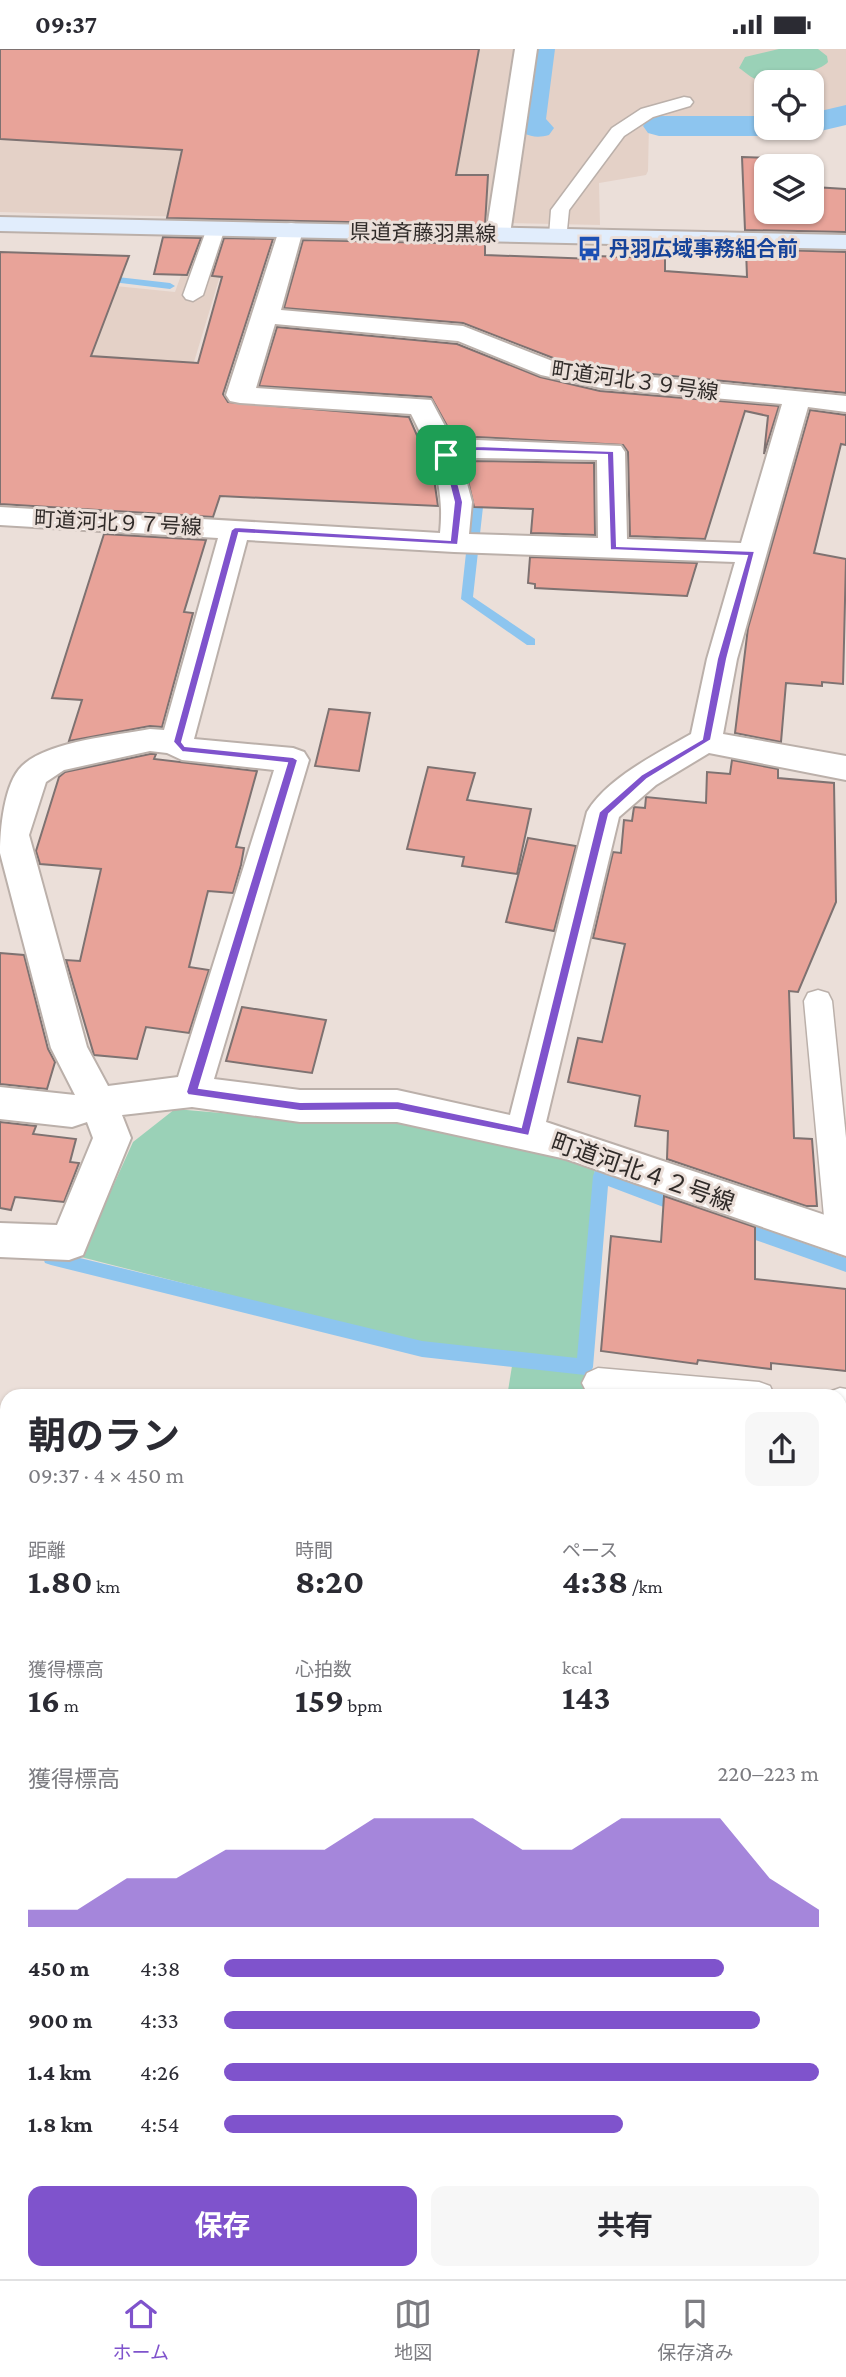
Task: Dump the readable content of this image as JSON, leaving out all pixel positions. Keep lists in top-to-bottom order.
{
  "streets": {
    "main road": ["県道斉藤羽黒線"],
    "street": ["町道河北３９号線", "町道河北９７号線", "町道河北４２号線"]
  },
  "places": {
    "bus stop": ["丹羽広域事務組合前"]
  },
  "page": {
    "status": "09:37",
    "heading": ["朝のラン", "09:37 · 4 × 450 m"],
    "stats": [
      ["距離", "1.80 km"],
      ["時間", "8:20"],
      ["ペース", "4:38 /km"],
      ["獲得標高", "16 m"],
      ["心拍数", "159 bpm"],
      ["kcal", "143"]
    ],
    "chart": ["獲得標高", "220–223 m"],
    "list": [
      {
        "name": "450 m",
        "note": "4:38"
      },
      {
        "name": "900 m",
        "note": "4:33"
      },
      {
        "name": "1.4 km",
        "note": "4:26"
      },
      {
        "name": "1.8 km",
        "note": "4:54"
      }
    ],
    "buttons": ["保存", "共有"],
    "tabs": ["ホーム", "地図", "保存済み"]
  }
}
